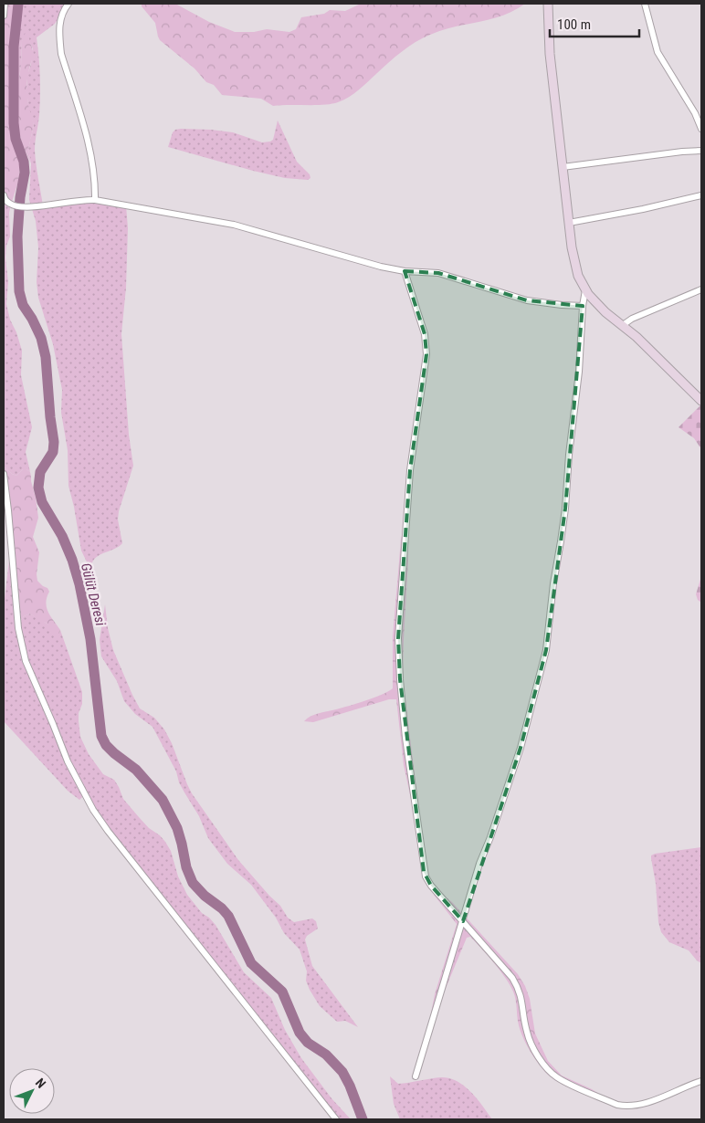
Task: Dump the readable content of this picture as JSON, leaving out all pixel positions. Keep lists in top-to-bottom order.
{
  "water": ["Gülüt Deresi"],
  "scale_bar": "100 m",
  "north": "top right"
}
